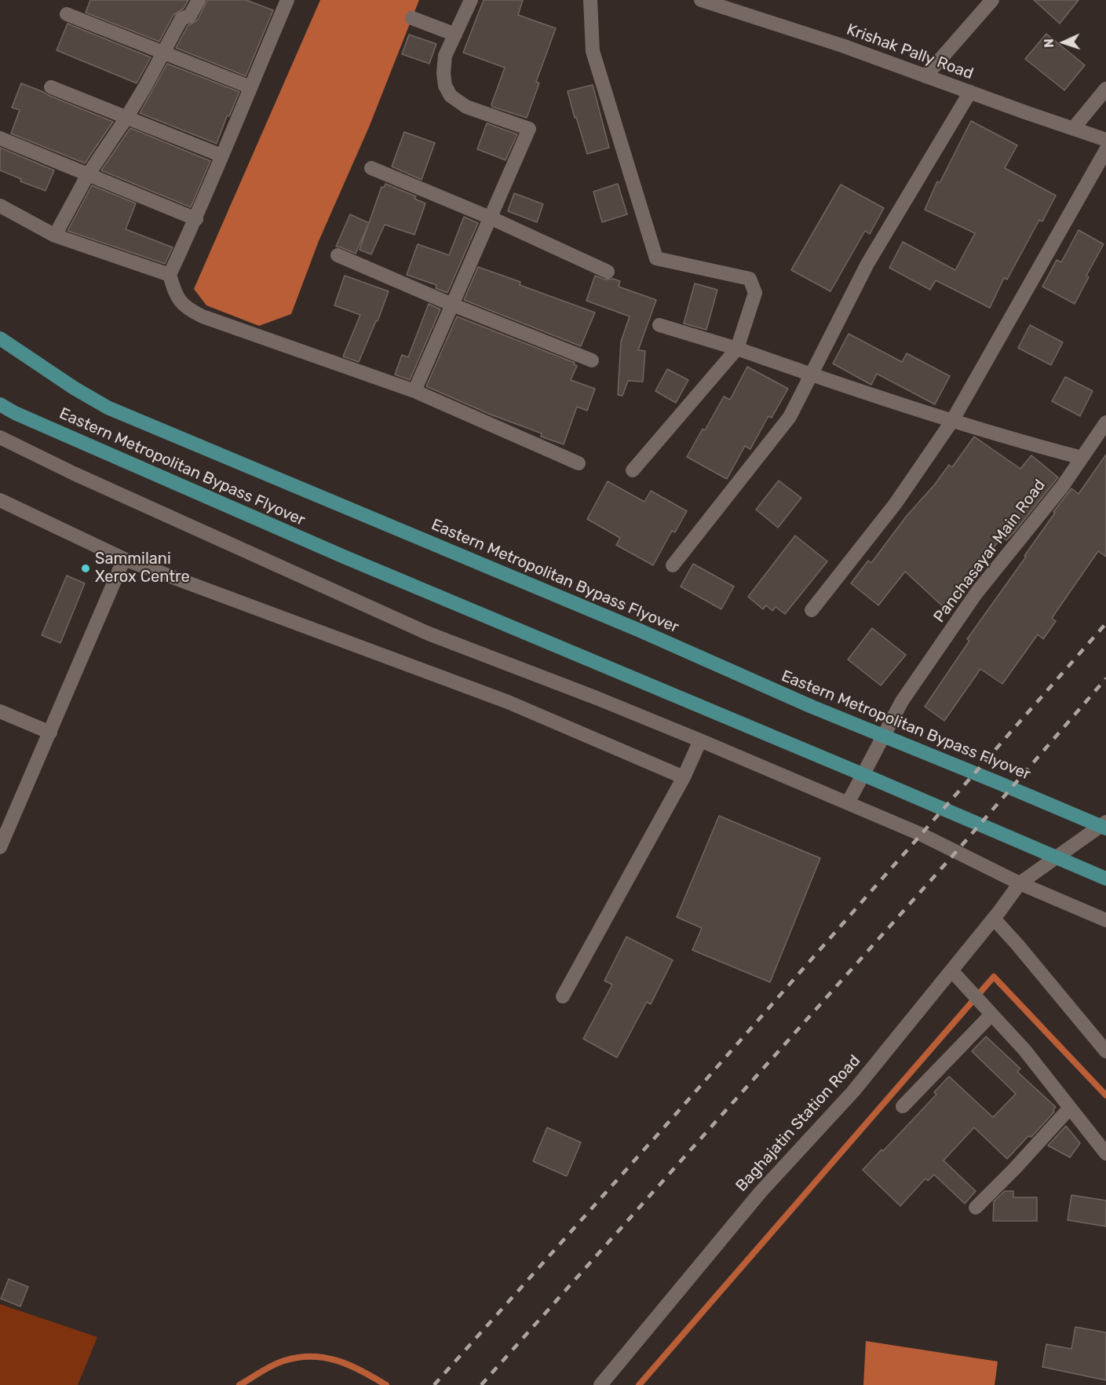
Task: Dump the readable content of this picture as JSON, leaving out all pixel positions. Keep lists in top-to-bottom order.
{
  "streets": {
    "main road": ["Eastern Metropolitan Bypass Flyover"],
    "street": ["Krishak Pally Road", "Panchasayar Main Road", "Baghajatin Station Road"]
  },
  "places": ["Sammilani Xerox Centre"],
  "north": "left"
}
